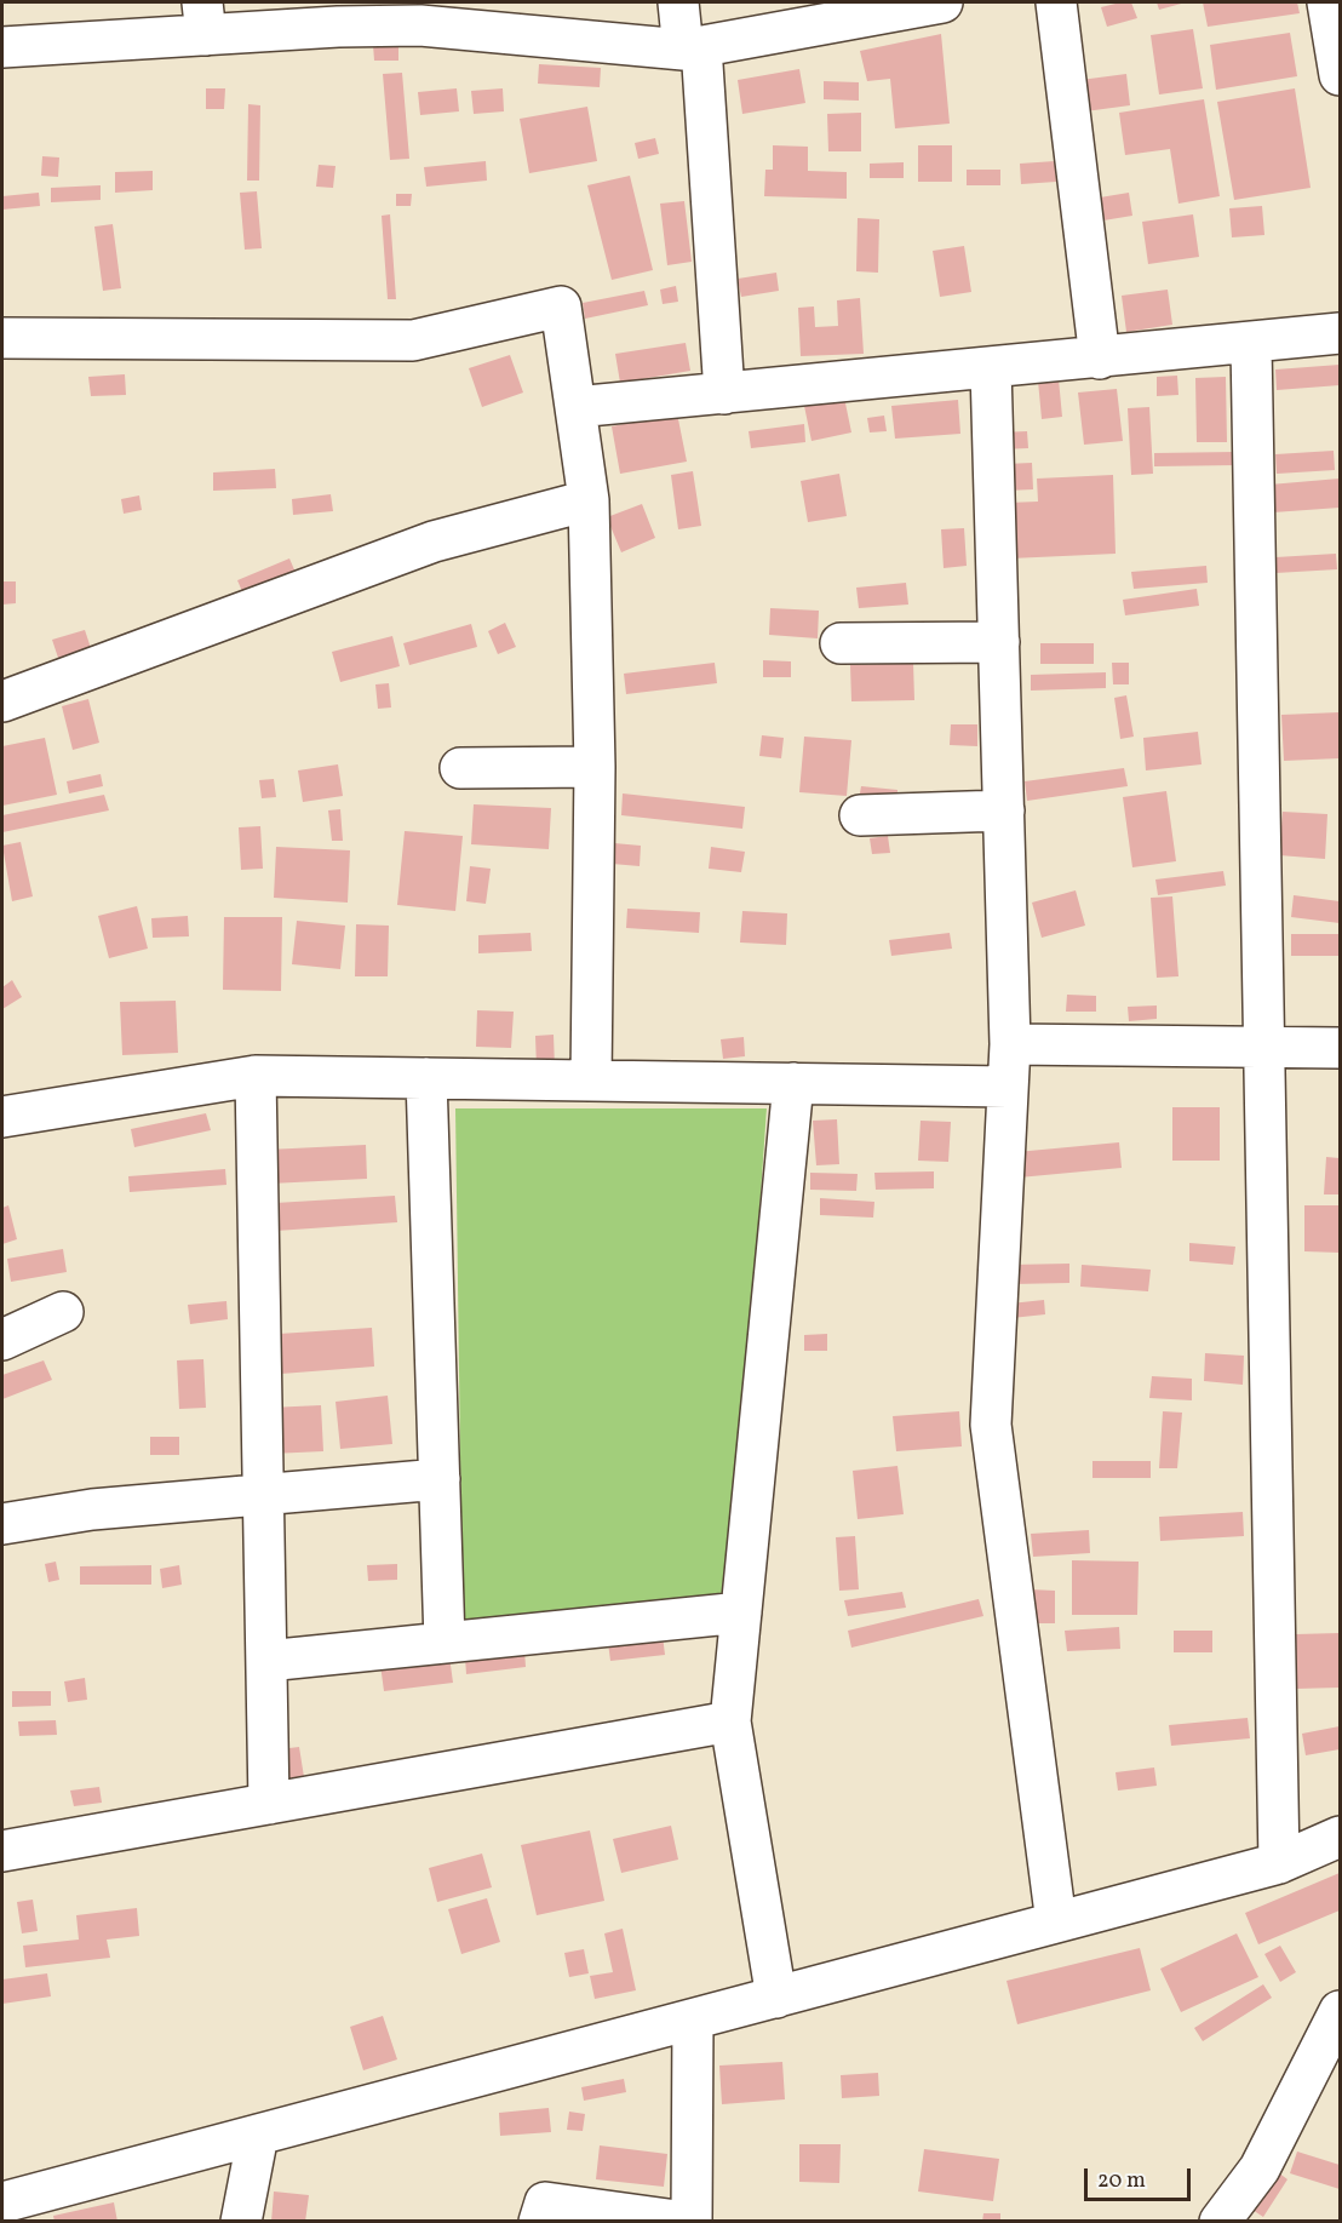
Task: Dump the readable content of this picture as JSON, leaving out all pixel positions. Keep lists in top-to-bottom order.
{
  "scale_bar": "20 m"
}
